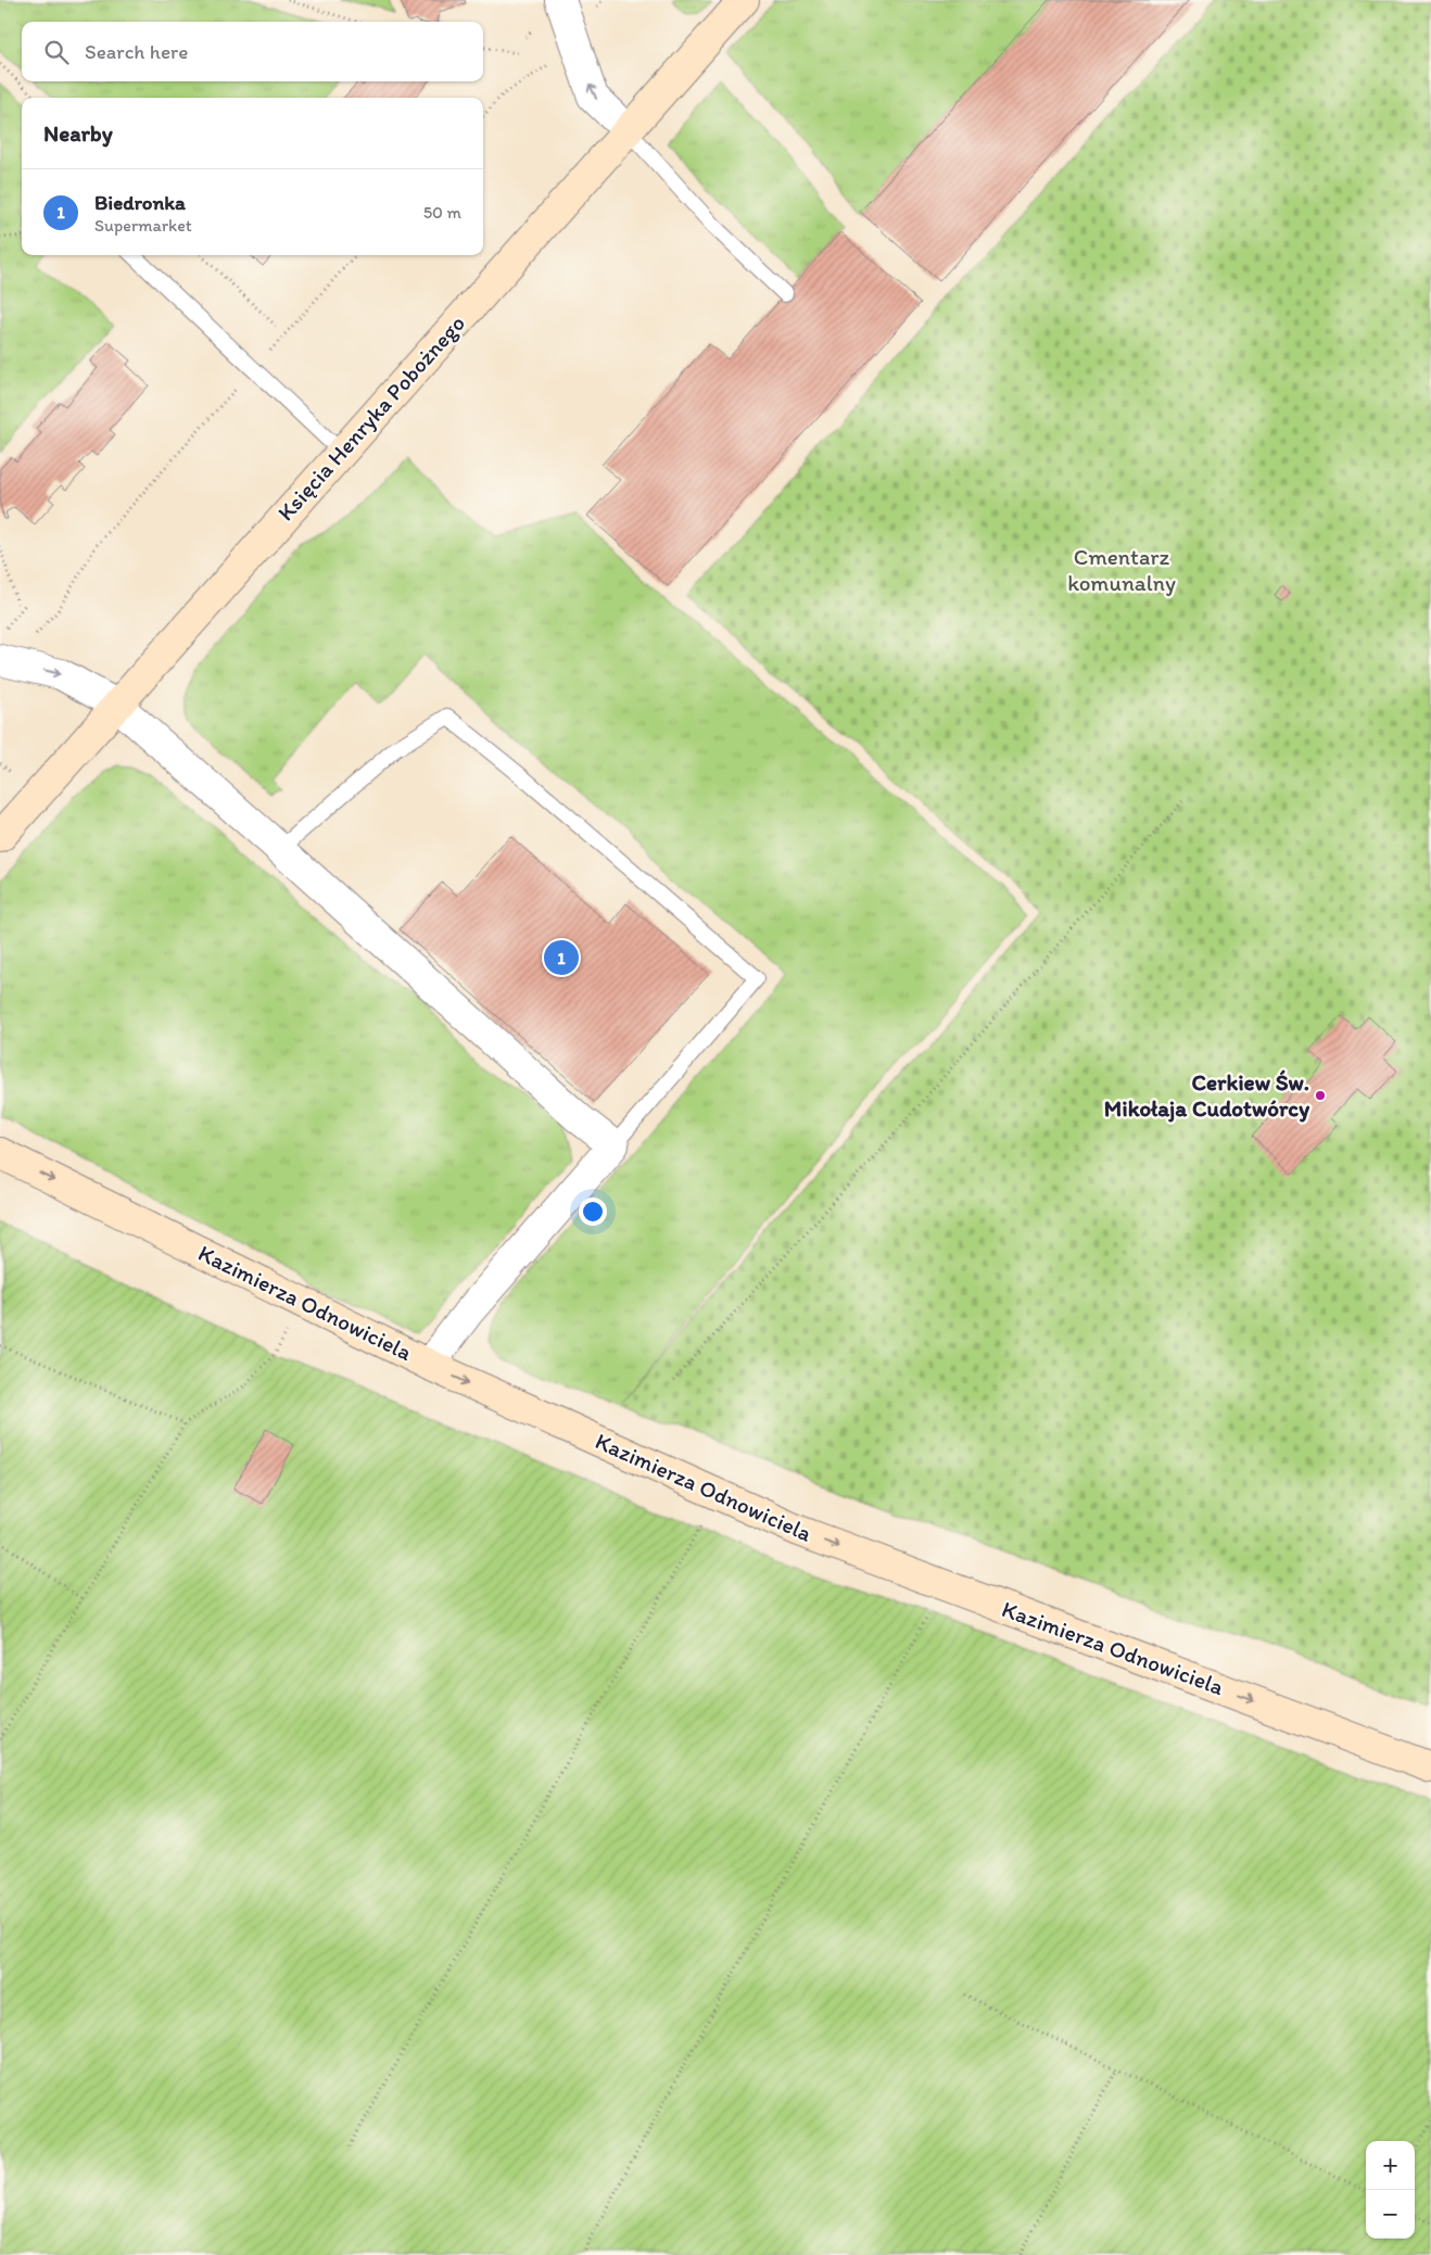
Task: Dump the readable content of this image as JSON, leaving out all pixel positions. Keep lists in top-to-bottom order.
{
  "streets": {
    "street": ["Księcia Henryka Pobożnego", "Kazimierza Odnowiciela"]
  },
  "one_way": ["Kazimierza Odnowiciela"],
  "parks": ["Cmentarz komunalny"],
  "places": ["Cerkiew Św. Mikołaja Cudotwórcy"],
  "page": {
    "search": "Search here",
    "heading": "Nearby",
    "list": [
      {
        "mark": "1",
        "name": "Biedronka",
        "note": "Supermarket",
        "value": "50 m"
      }
    ],
    "pins": "1",
    "map_buttons": ["+", "−"]
  }
}
